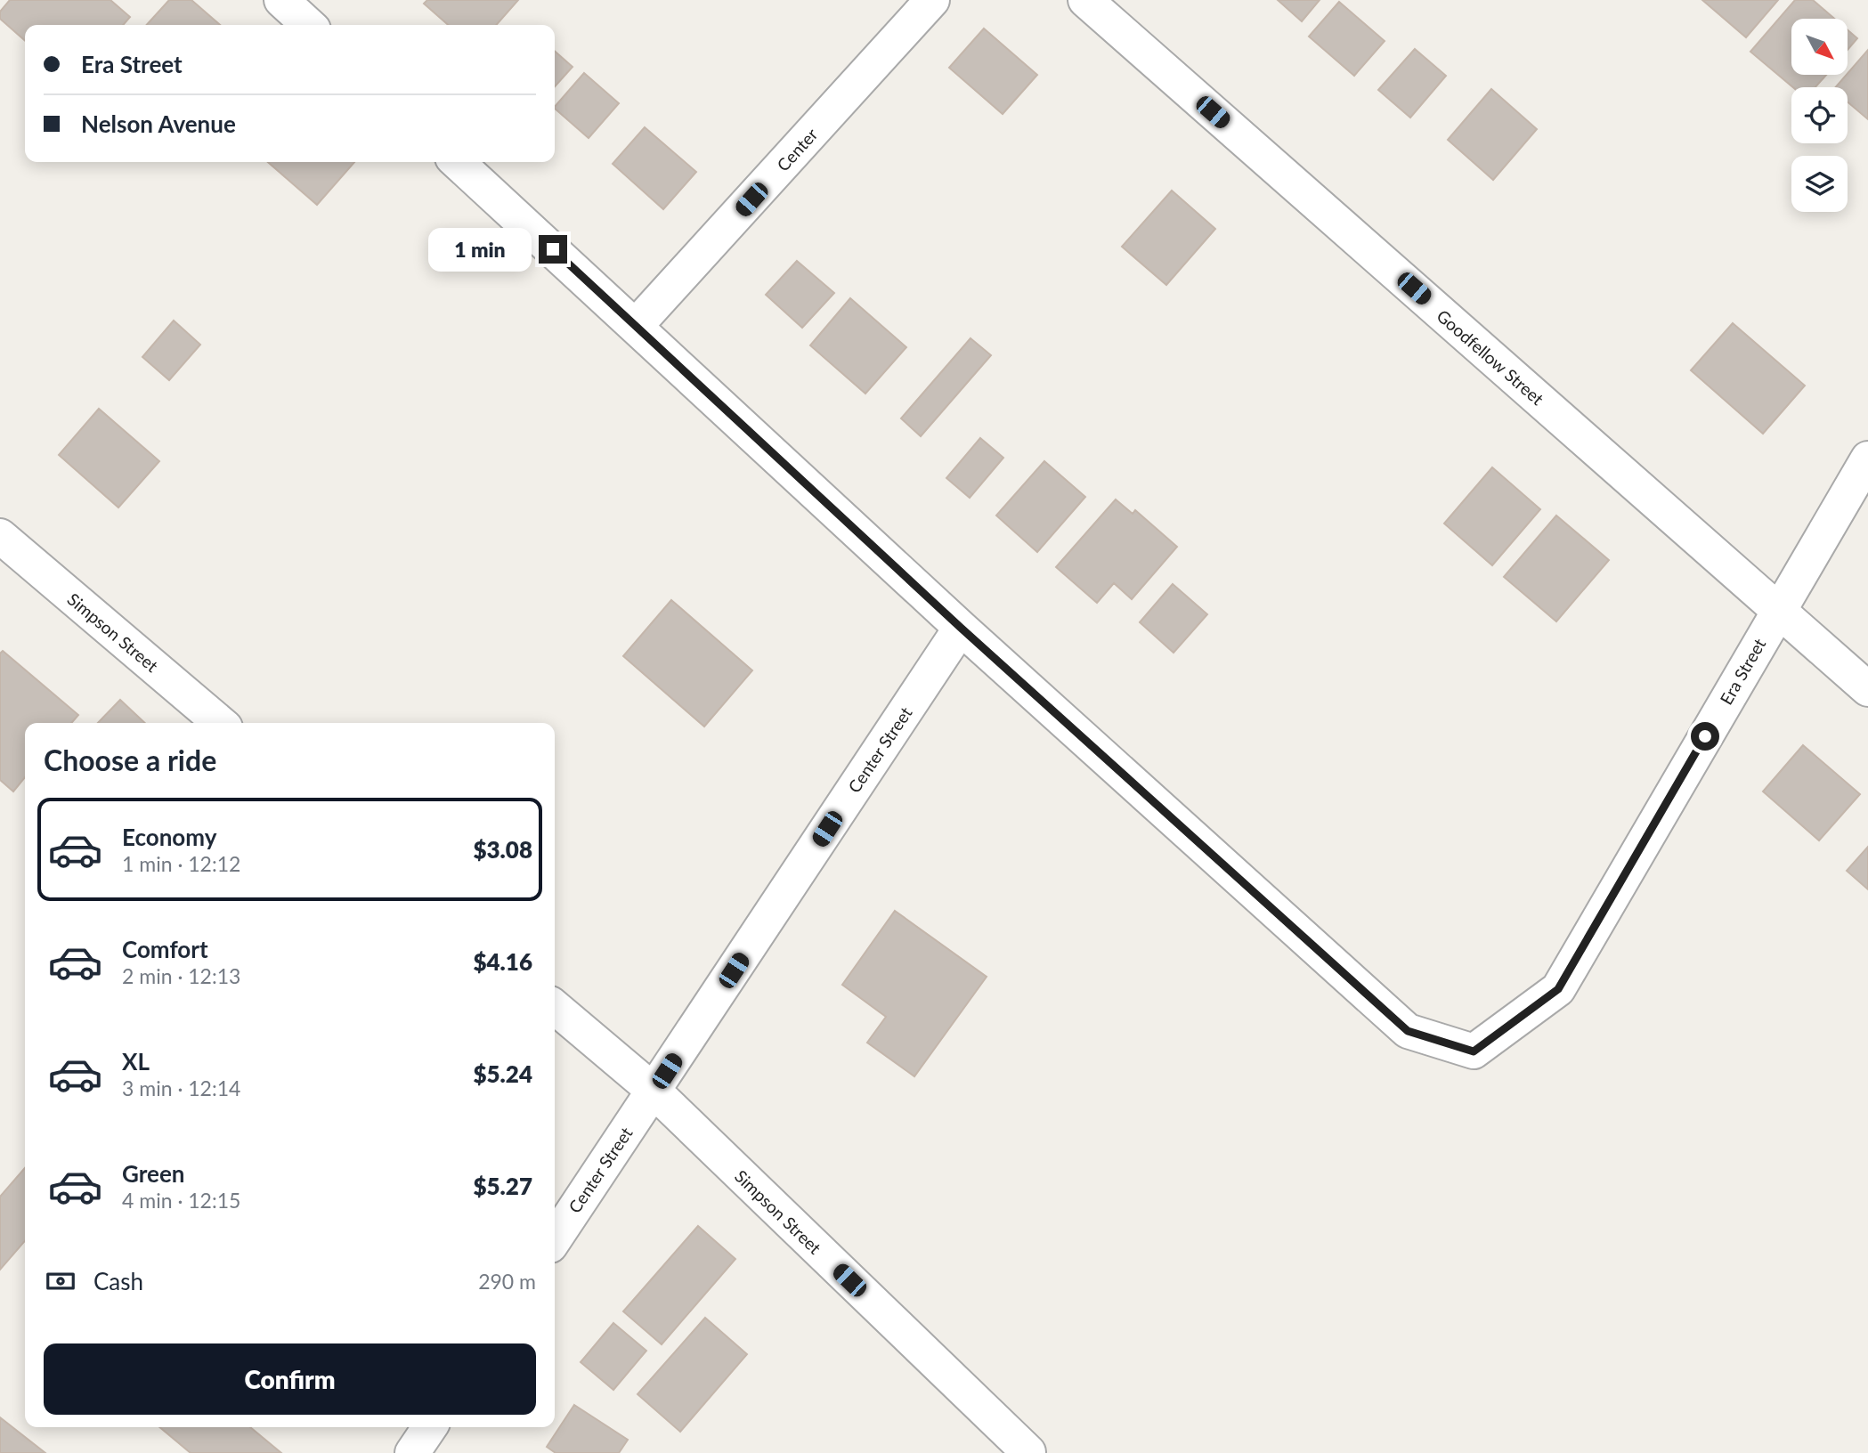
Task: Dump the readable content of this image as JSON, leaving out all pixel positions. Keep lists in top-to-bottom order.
{
  "streets": {
    "street": [
      "Center",
      "Goodfellow Street",
      "Simpson Street",
      "Era Street",
      "Center Street"
    ]
  },
  "crossings": [
    ["Goodfellow Street", "Era Street"],
    ["Simpson Street", "Center Street"],
    ["Era Street", "Center Street"]
  ],
  "north": "bottom right",
  "page": {
    "banner": ["Era Street", "Nelson Avenue"],
    "bubble": "1 min",
    "heading": "Choose a ride",
    "list": [
      {
        "name": "Economy",
        "note": "1 min · 12:12",
        "value": "$3.08"
      },
      {
        "name": "Comfort",
        "note": "2 min · 12:13",
        "value": "$4.16"
      },
      {
        "name": "XL",
        "note": "3 min · 12:14",
        "value": "$5.24"
      },
      {
        "name": "Green",
        "note": "4 min · 12:15",
        "value": "$5.27"
      }
    ],
    "pay": ["Cash", "290 m"],
    "buttons": "Confirm"
  }
}
